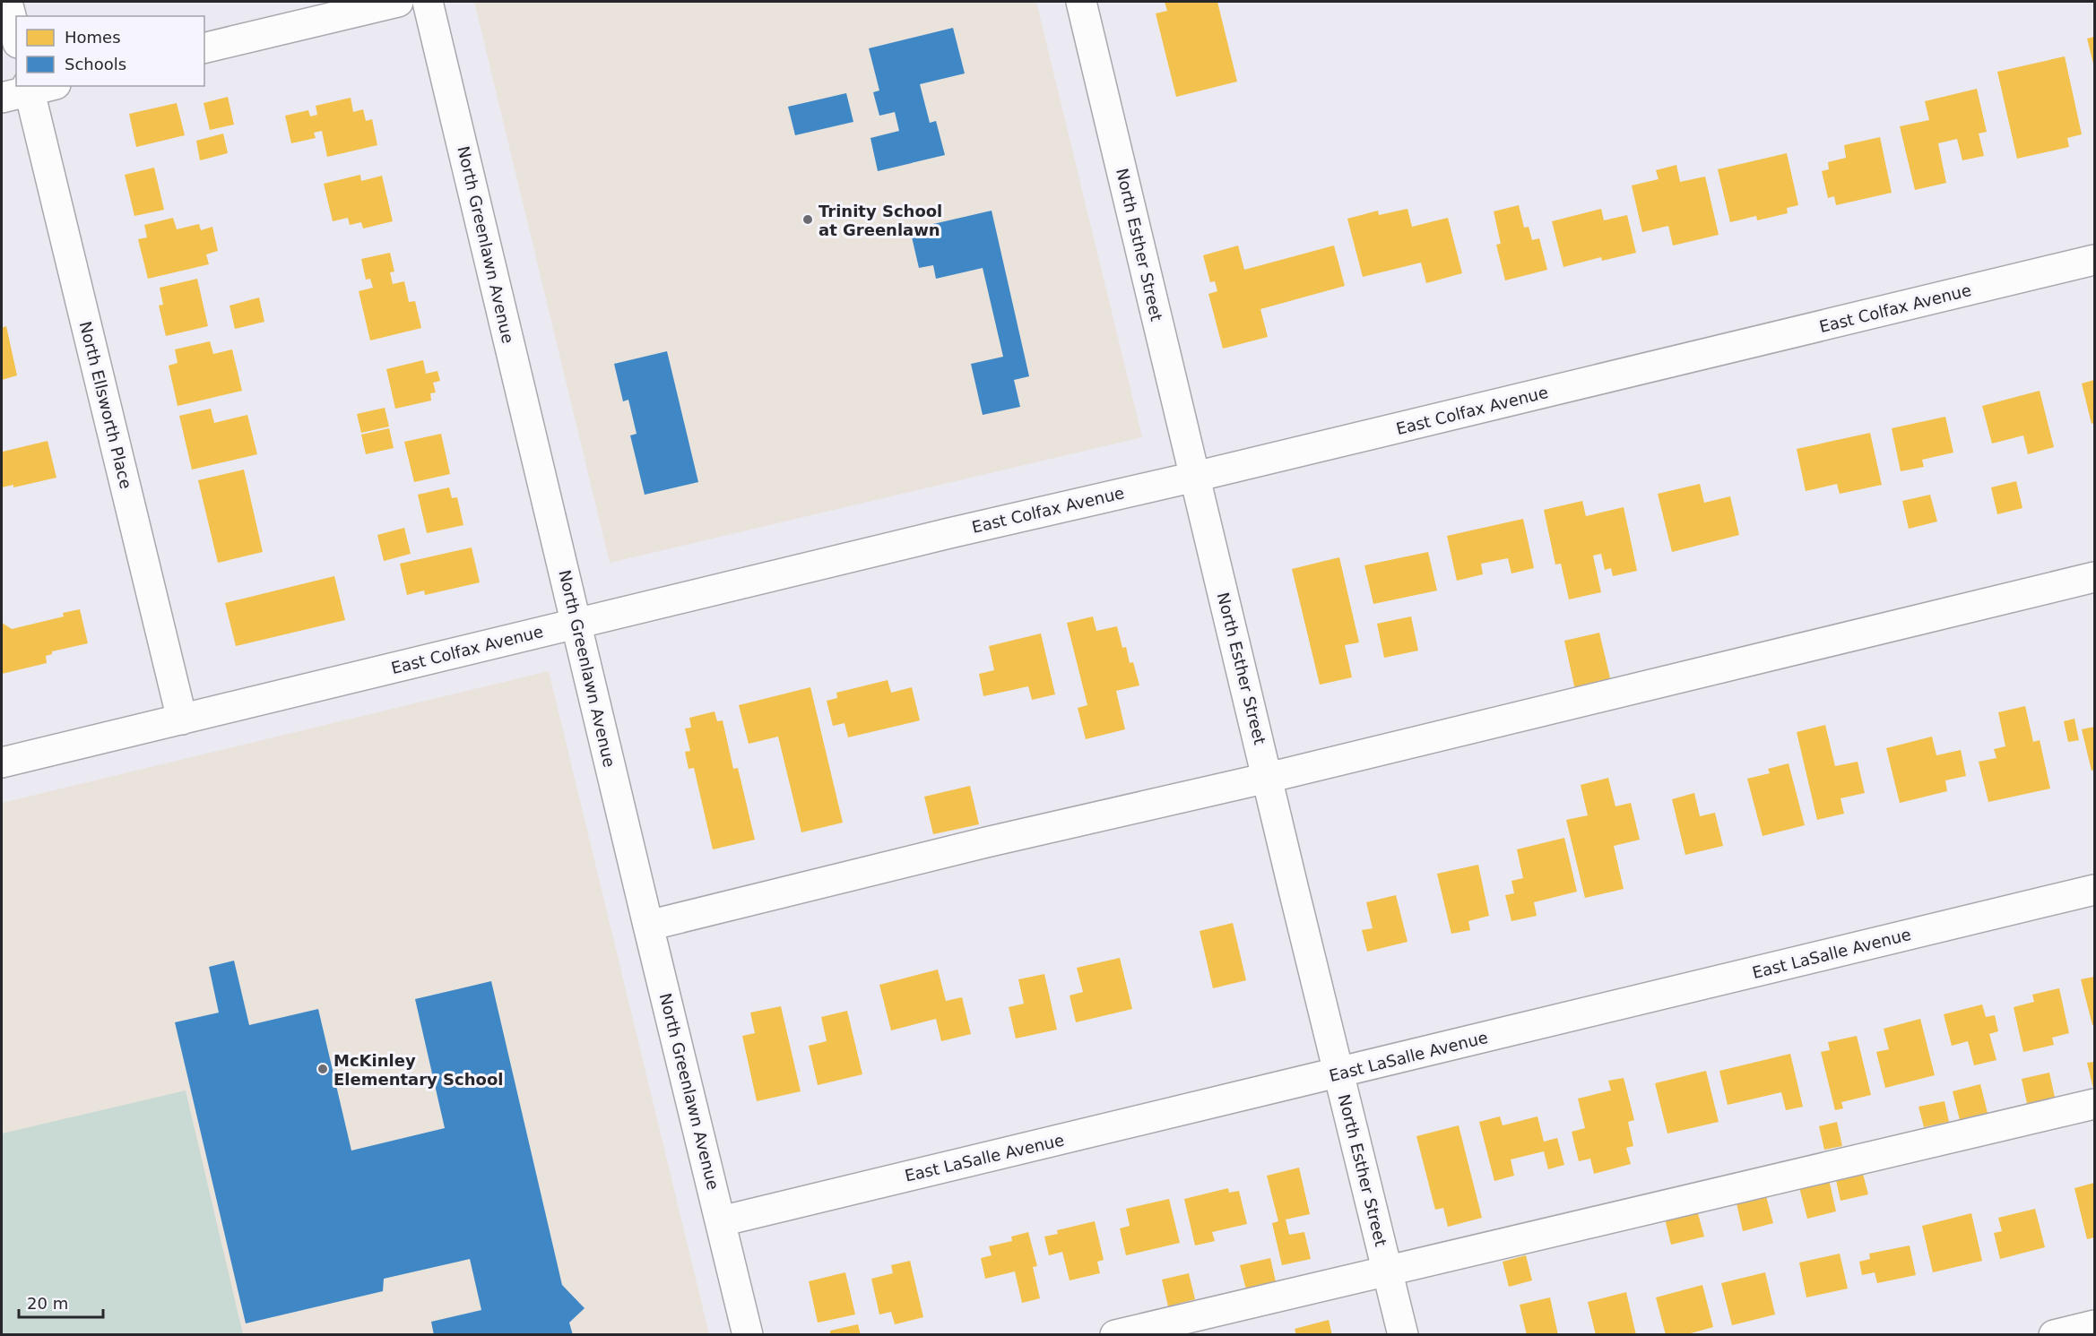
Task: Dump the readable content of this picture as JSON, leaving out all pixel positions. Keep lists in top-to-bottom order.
{
  "streets": {
    "street": [
      "North Greenlawn Avenue",
      "North Esther Street",
      "East Colfax Avenue",
      "North Ellsworth Place",
      "East LaSalle Avenue"
    ]
  },
  "crossings": [
    ["North Greenlawn Avenue", "East Colfax Avenue"],
    ["North Greenlawn Avenue", "East LaSalle Avenue"],
    ["North Esther Street", "East Colfax Avenue"],
    ["North Esther Street", "East LaSalle Avenue"],
    ["East Colfax Avenue", "North Ellsworth Place"]
  ],
  "places": ["Trinity School at Greenlawn", "McKinley Elementary School"],
  "legend": ["Homes", "Schools"],
  "scale_bar": "20 m"
}
